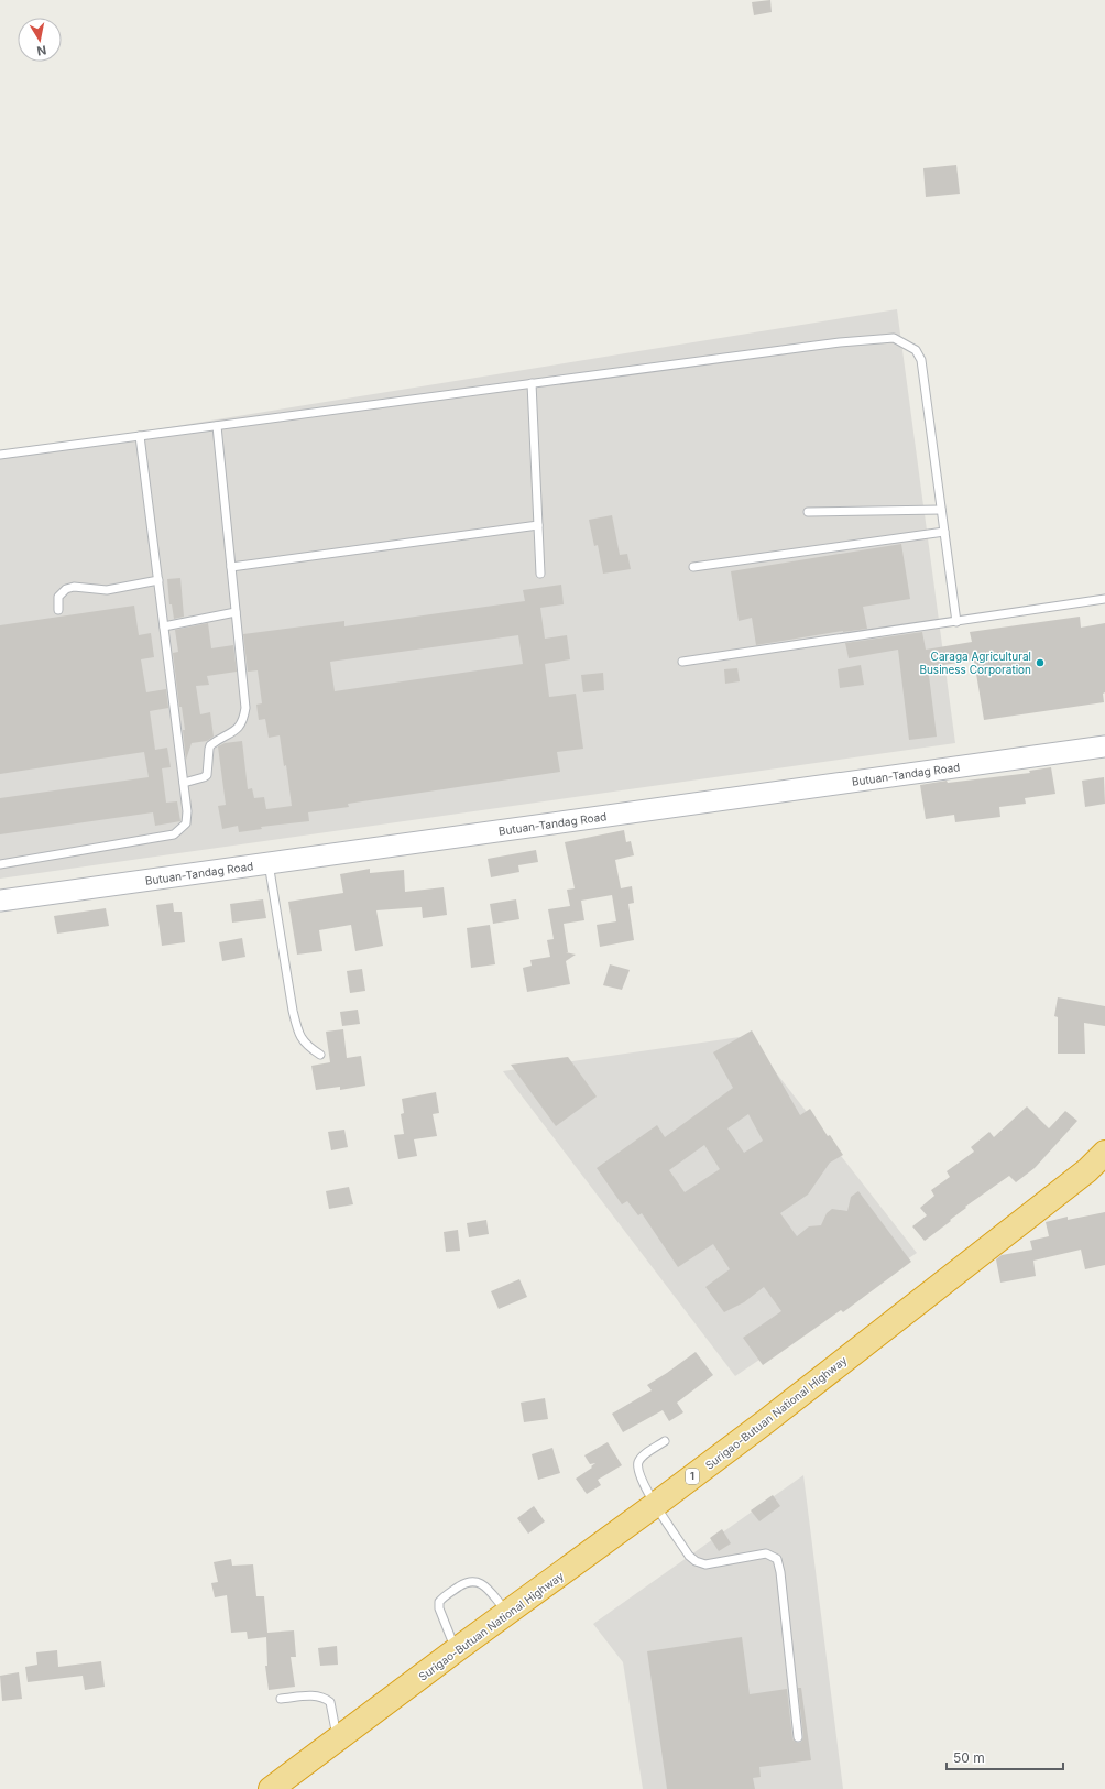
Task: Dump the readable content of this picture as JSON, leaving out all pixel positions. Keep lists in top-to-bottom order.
{
  "streets": {
    "highway": ["Surigao-Butuan National Highway", "1"],
    "main road": ["Butuan-Tandag Road"]
  },
  "places": ["Caraga Agricultural Business Corporation"],
  "scale_bar": "50 m",
  "north": "bottom"
}
